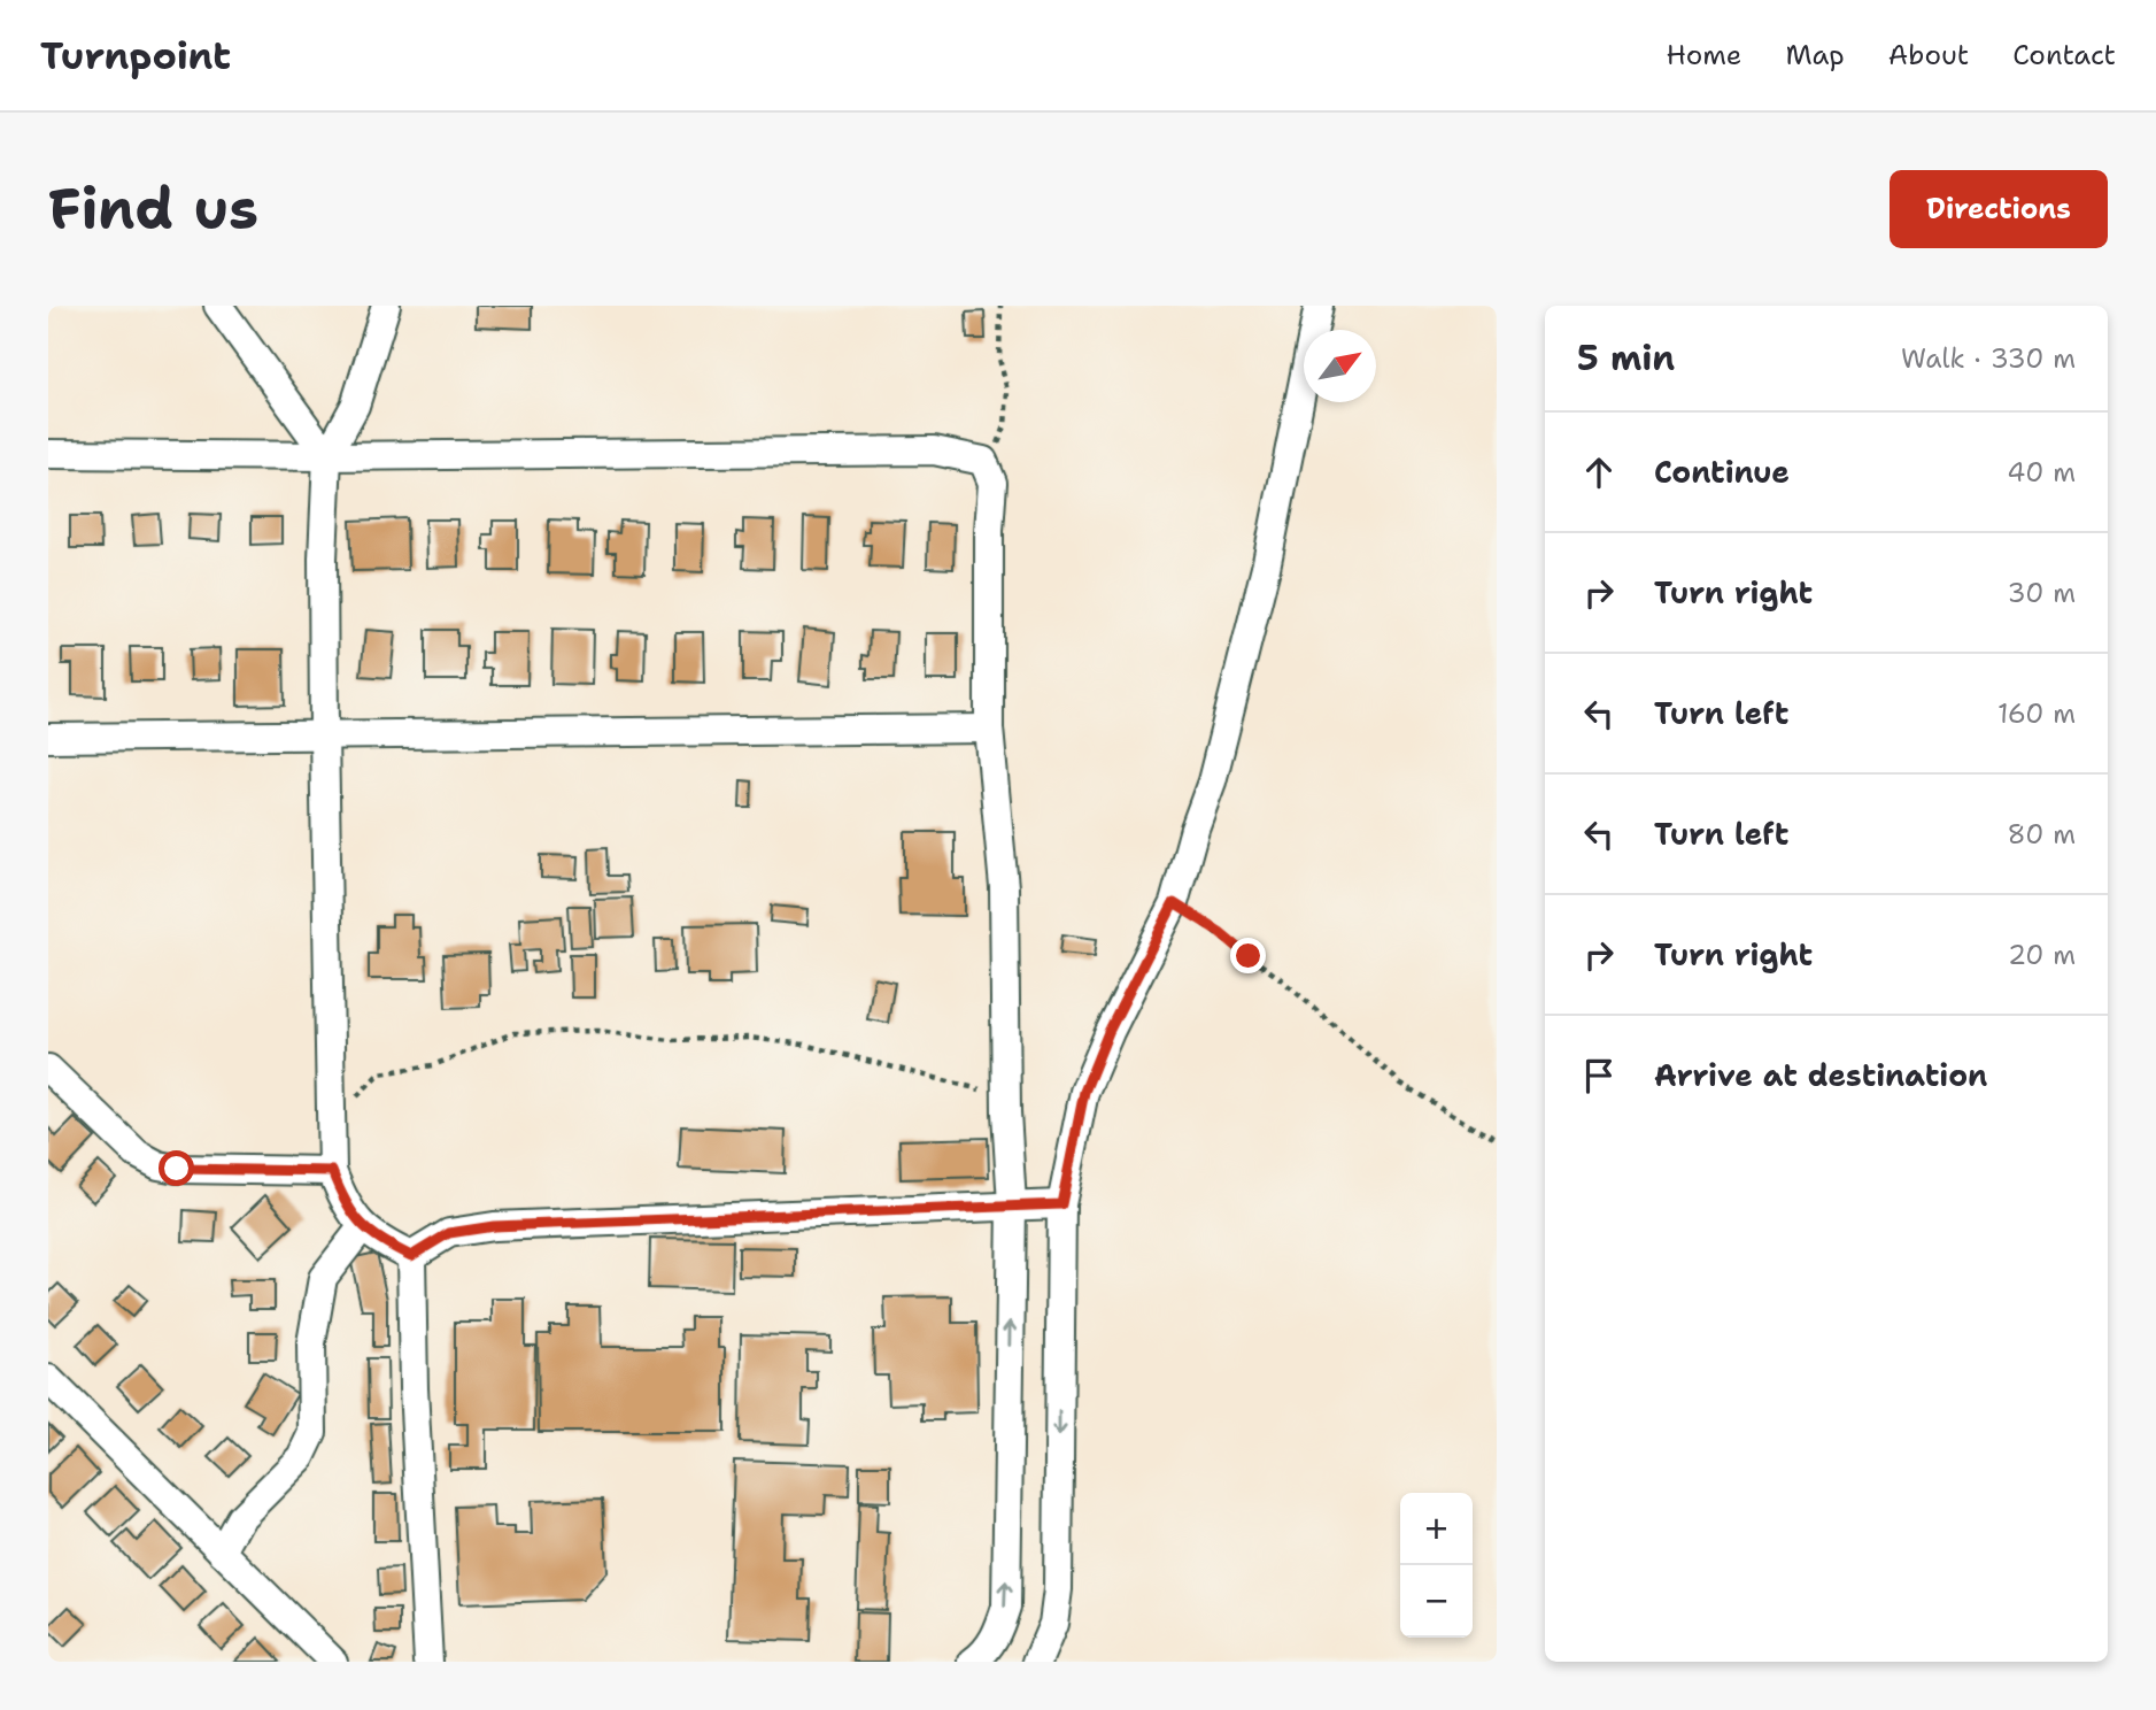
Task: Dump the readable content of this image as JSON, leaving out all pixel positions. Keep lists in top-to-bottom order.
{
  "north": "top right",
  "page": {
    "header": "Turnpoint",
    "nav": [
      "Home",
      "Map",
      "About",
      "Contact"
    ],
    "buttons": "Directions",
    "title": "Find us",
    "heading": ["5 min", "Walk · 330 m"],
    "list": [
      ["Continue", "40 m"],
      ["Turn right", "30 m"],
      ["Turn left", "160 m"],
      ["Turn left", "80 m"],
      ["Turn right", "20 m"],
      "Arrive at destination"
    ],
    "map_buttons": ["+", "−"]
  }
}
